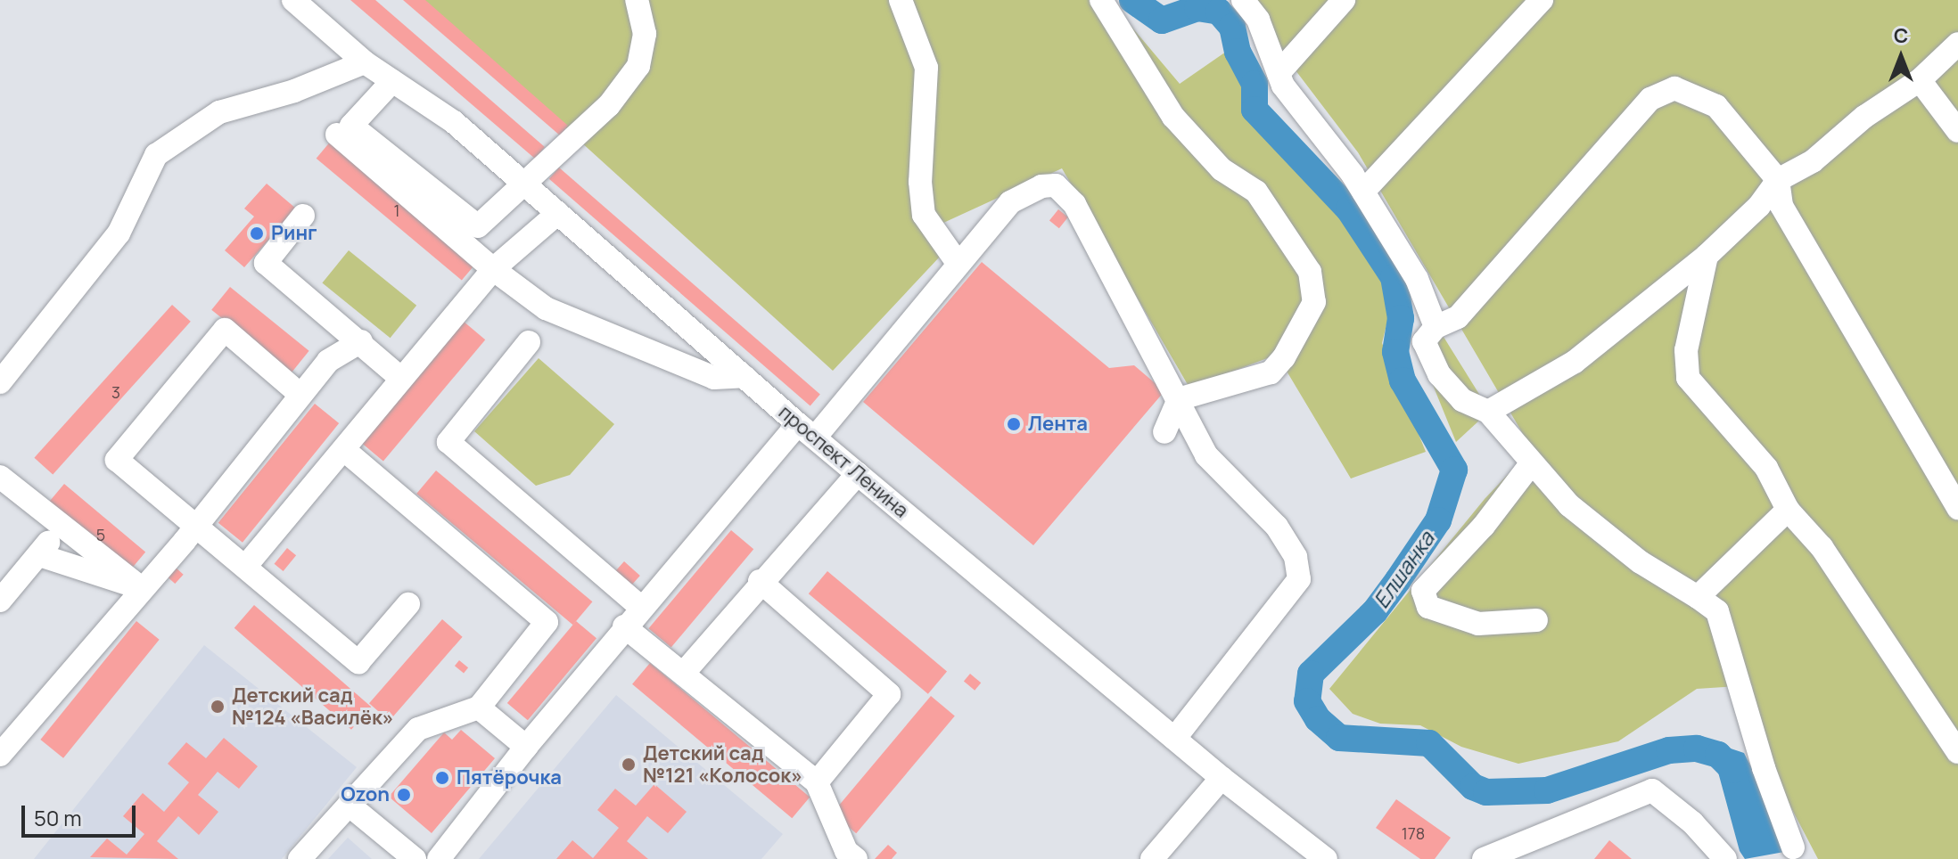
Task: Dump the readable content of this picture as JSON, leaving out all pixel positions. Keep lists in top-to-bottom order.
{
  "streets": {
    "street": ["проспект Ленина"]
  },
  "water": ["Елшанка"],
  "places": [
    "Ринг",
    "Лента",
    "Детский сад №124 «Василёк»",
    "Детский сад №121 «Колосок»",
    "Пятёрочка",
    "Ozon"
  ],
  "house_numbers": [
    "1",
    "3",
    "5",
    "178"
  ],
  "scale_bar": "50 m",
  "north": "top"
}
